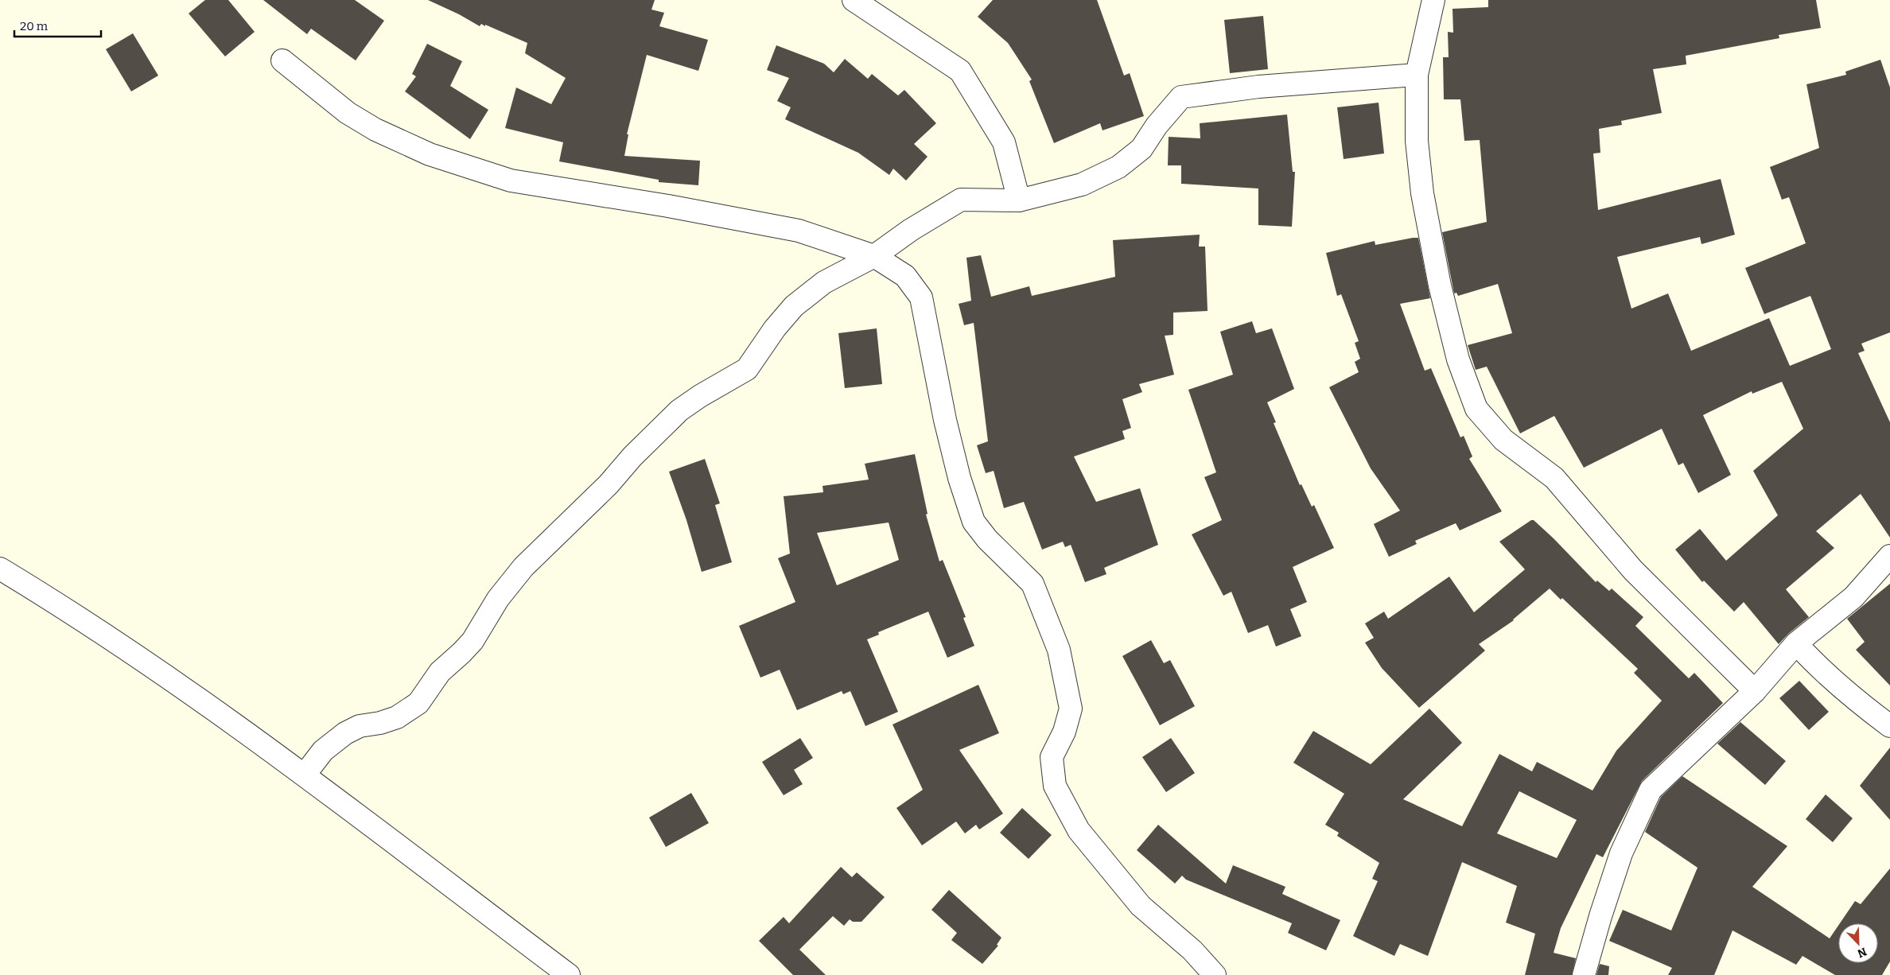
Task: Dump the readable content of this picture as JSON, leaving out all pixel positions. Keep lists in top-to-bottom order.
{
  "scale_bar": "20 m",
  "north": "bottom right"
}
